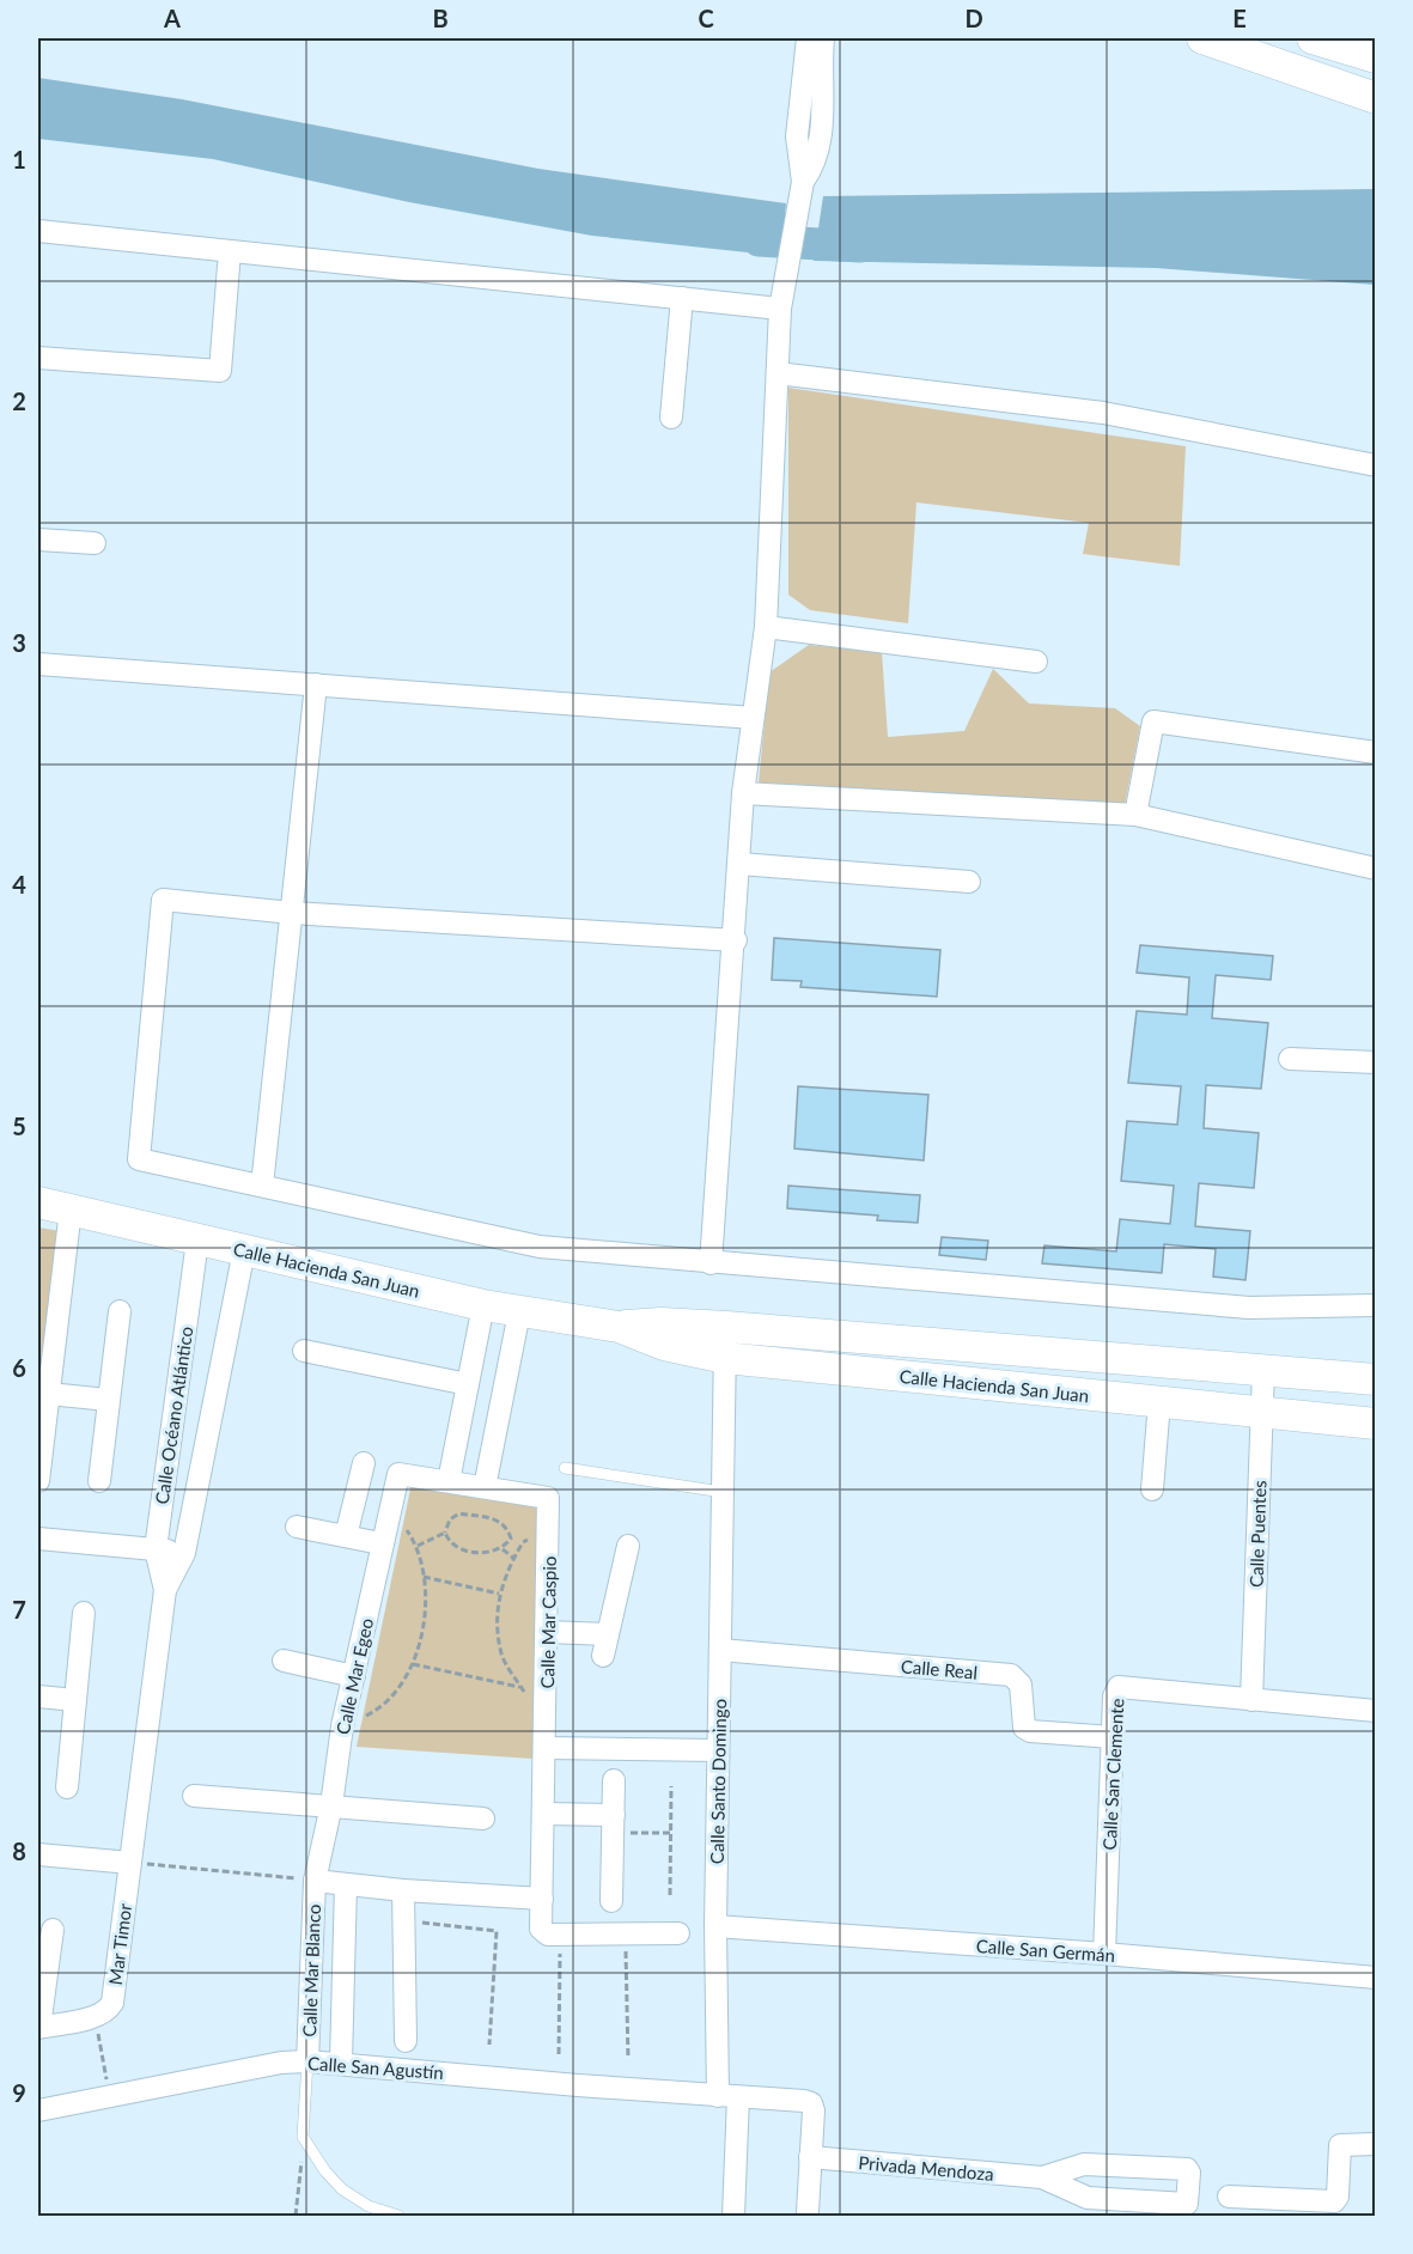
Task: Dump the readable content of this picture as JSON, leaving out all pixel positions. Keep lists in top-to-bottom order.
{
  "streets": {
    "main road": ["Calle Hacienda San Juan"],
    "street": [
      "Calle Océano Atlántico",
      "Calle Puentes",
      "Calle Mar Caspio",
      "Calle Real",
      "Calle Mar Egeo",
      "Calle San Clemente",
      "Calle Santo Domingo",
      "Mar Timor",
      "Calle San Germán",
      "Calle Mar Blanco",
      "Calle San Agustín",
      "Privada Mendoza"
    ]
  },
  "crossings": [
    ["Calle Hacienda San Juan", "Calle Océano Atlántico"],
    ["Calle Hacienda San Juan", "Calle Puentes"],
    ["Calle Hacienda San Juan", "Calle Santo Domingo"],
    ["Calle Océano Atlántico", "Mar Timor"],
    ["Calle Puentes", "Calle San Clemente"],
    ["Calle Mar Caspio", "Calle Mar Egeo"],
    ["Calle Real", "Calle San Clemente"],
    ["Calle Real", "Calle Santo Domingo"],
    ["Calle Mar Egeo", "Calle Mar Blanco"],
    ["Calle San Clemente", "Calle San Germán"],
    ["Calle Santo Domingo", "Calle San Germán"],
    ["Calle Santo Domingo", "Calle San Agustín"],
    ["Calle Mar Blanco", "Calle San Agustín"]
  ],
  "grid": {
    "columns": [
      "A",
      "B",
      "C",
      "D",
      "E"
    ],
    "rows": [
      "1",
      "2",
      "3",
      "4",
      "5",
      "6",
      "7",
      "8",
      "9"
    ]
  }
}
